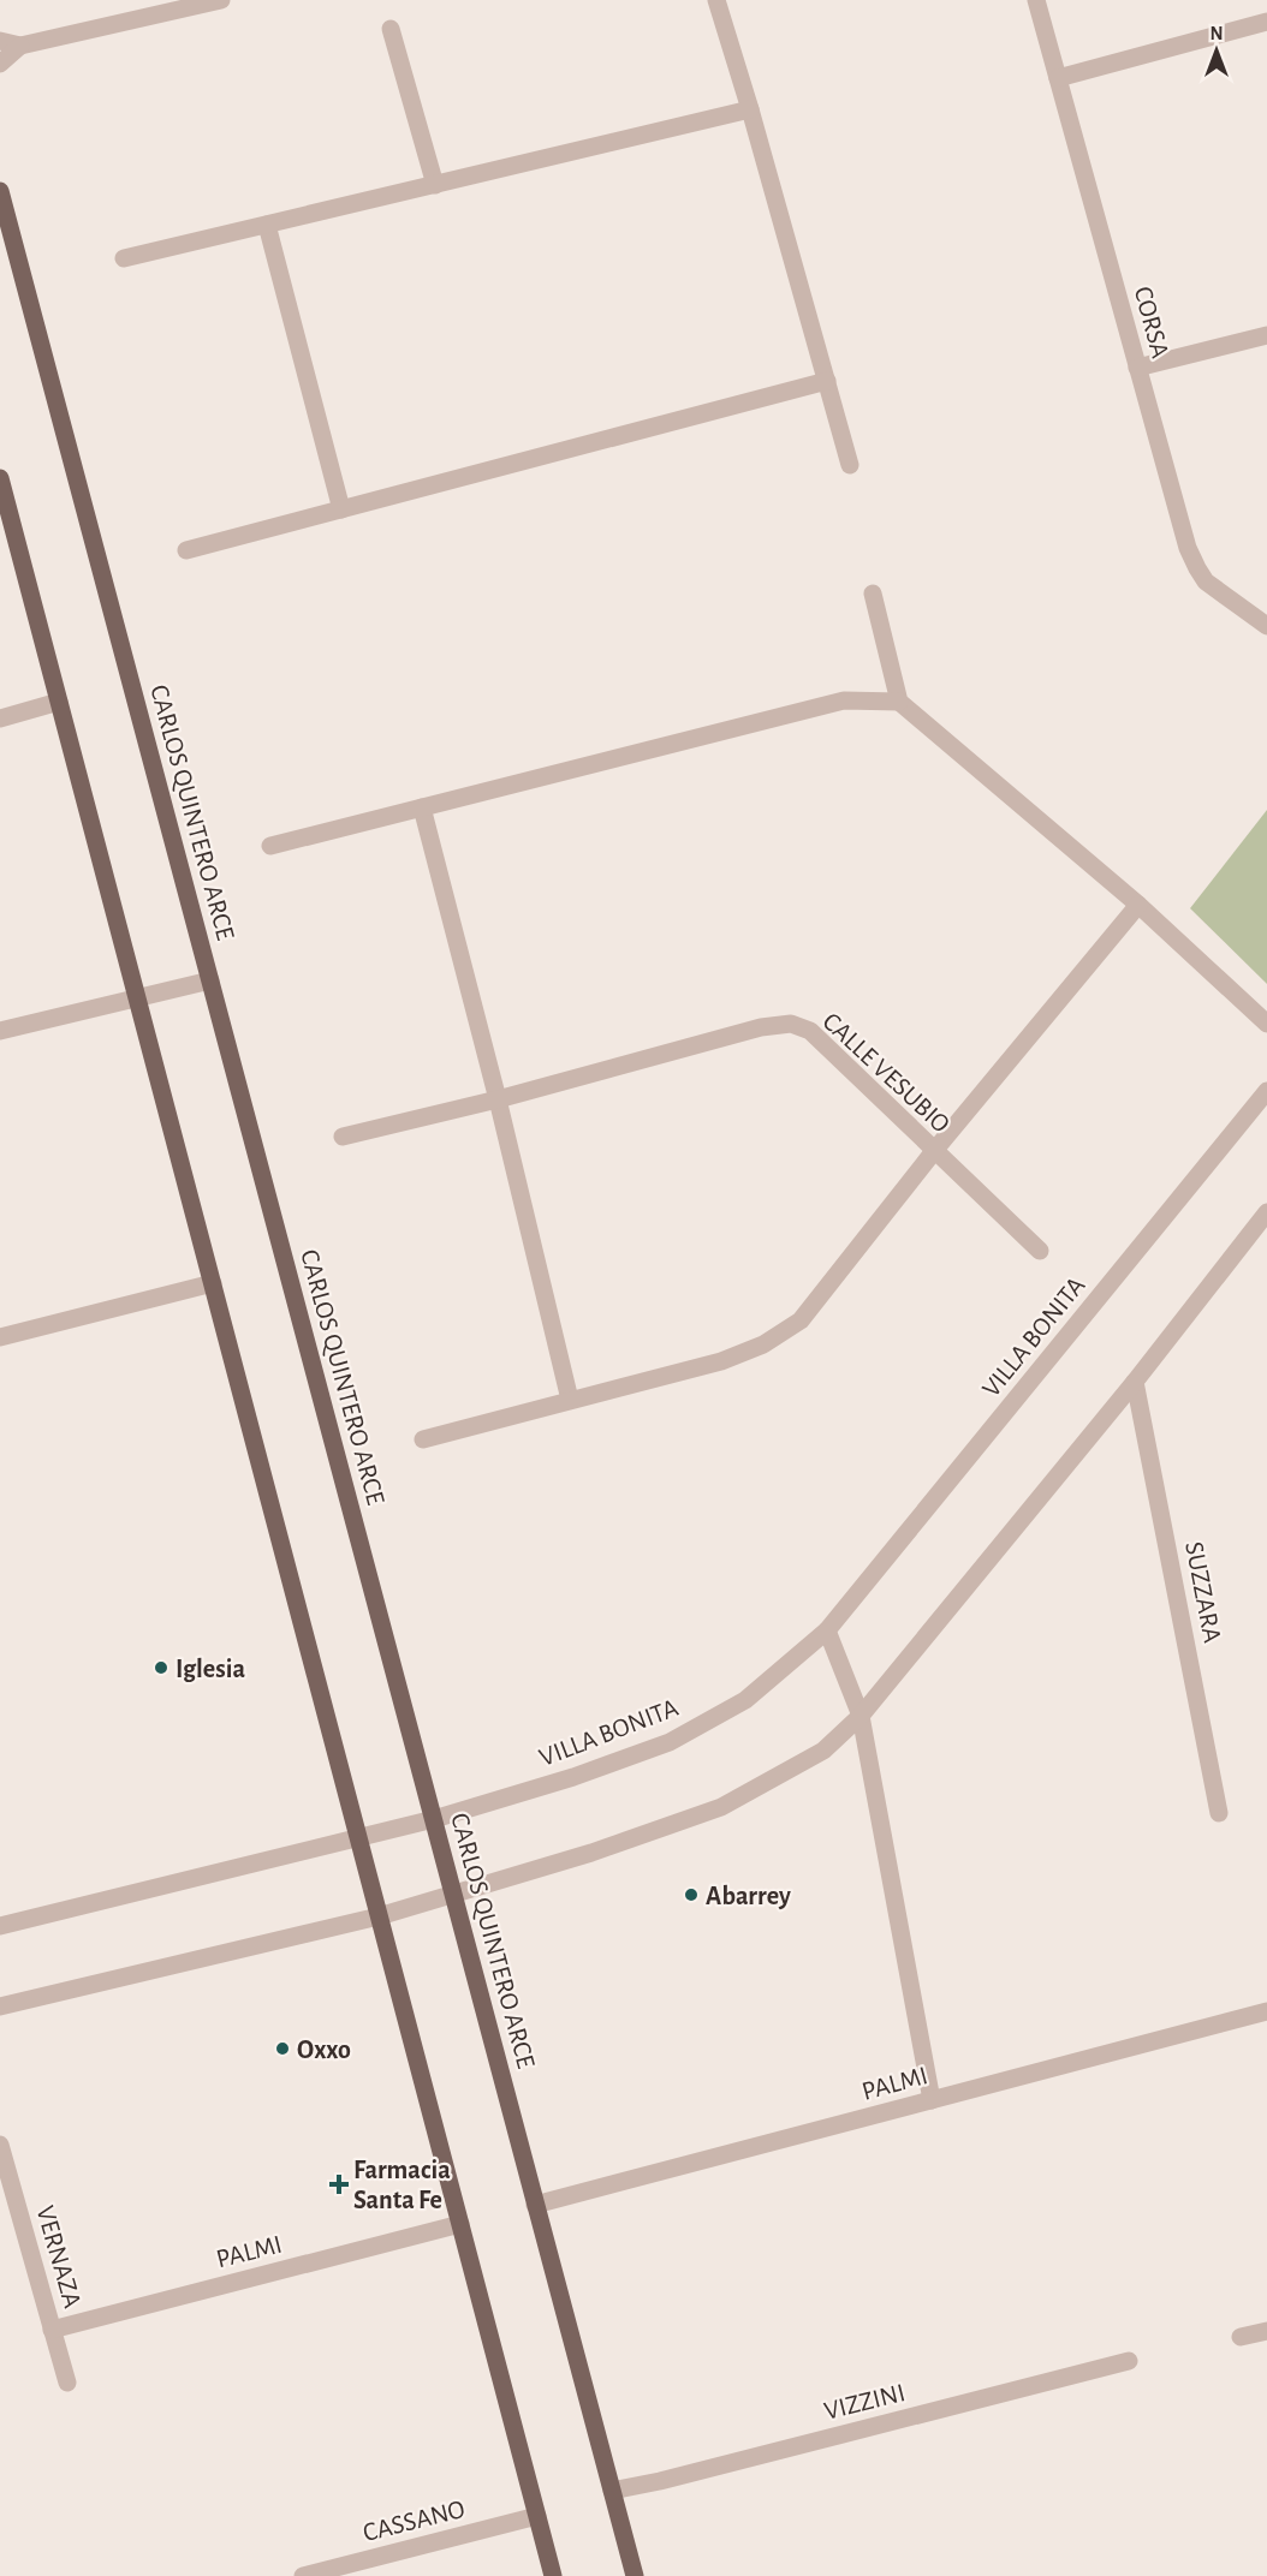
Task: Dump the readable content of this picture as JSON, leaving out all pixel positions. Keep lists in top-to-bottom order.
{
  "streets": {
    "main road": ["CARLOS QUINTERO ARCE"],
    "street": [
      "CORSA",
      "CALLE VESUBIO",
      "VILLA BONITA",
      "SUZZARA",
      "PALMI",
      "VERNAZA",
      "VIZZINI",
      "CASSANO"
    ]
  },
  "crossings": [
    ["CARLOS QUINTERO ARCE", "VILLA BONITA"],
    ["CARLOS QUINTERO ARCE", "PALMI"],
    ["CARLOS QUINTERO ARCE", "VIZZINI"],
    ["PALMI", "VERNAZA"]
  ],
  "places": {
    "other": ["Iglesia", "Abarrey", "Oxxo"],
    "health": ["Farmacia Santa Fe"]
  },
  "north": "top"
}
